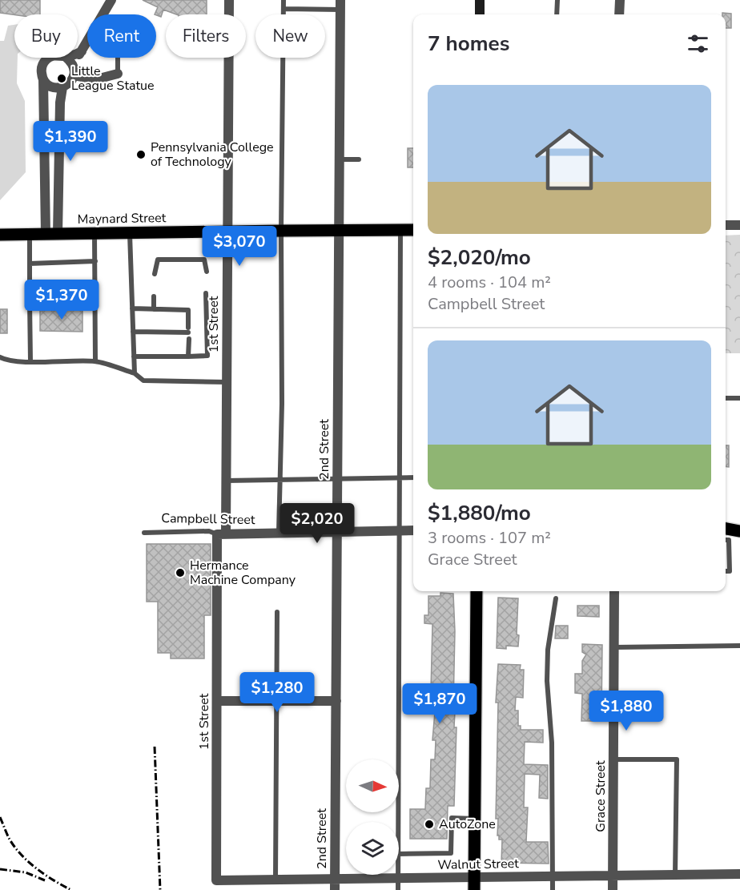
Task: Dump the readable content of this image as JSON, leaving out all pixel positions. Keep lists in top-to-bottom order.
{
  "streets": {
    "main road": ["Maynard Street"],
    "street": [
      "1st Street",
      "2nd Street",
      "Campbell Street",
      "Grace Street",
      "Walnut Street"
    ]
  },
  "crossings": [
    ["Maynard Street", "1st Street"],
    ["Maynard Street", "2nd Street"],
    ["1st Street", "Campbell Street"],
    ["1st Street", "Walnut Street"],
    ["2nd Street", "Campbell Street"],
    ["2nd Street", "Walnut Street"],
    ["Grace Street", "Walnut Street"]
  ],
  "places": [
    "Little League Statue",
    "Pennsylvania College of Technology",
    "Hermance Machine Company",
    "AutoZone"
  ],
  "north": "right",
  "page": {
    "chip": [
      "Buy",
      "Rent",
      "Filters",
      "New"
    ],
    "heading": "7 homes",
    "list": [
      {
        "name": "$2,020/mo",
        "note": "4 rooms · 104 m² · Campbell Street"
      },
      {
        "name": "$1,880/mo",
        "note": "3 rooms · 107 m² · Grace Street"
      }
    ],
    "price": [
      "$1,390",
      "$3,070",
      "$1,370",
      "$2,020",
      "$1,280",
      "$1,870",
      "$1,880"
    ]
  }
}
